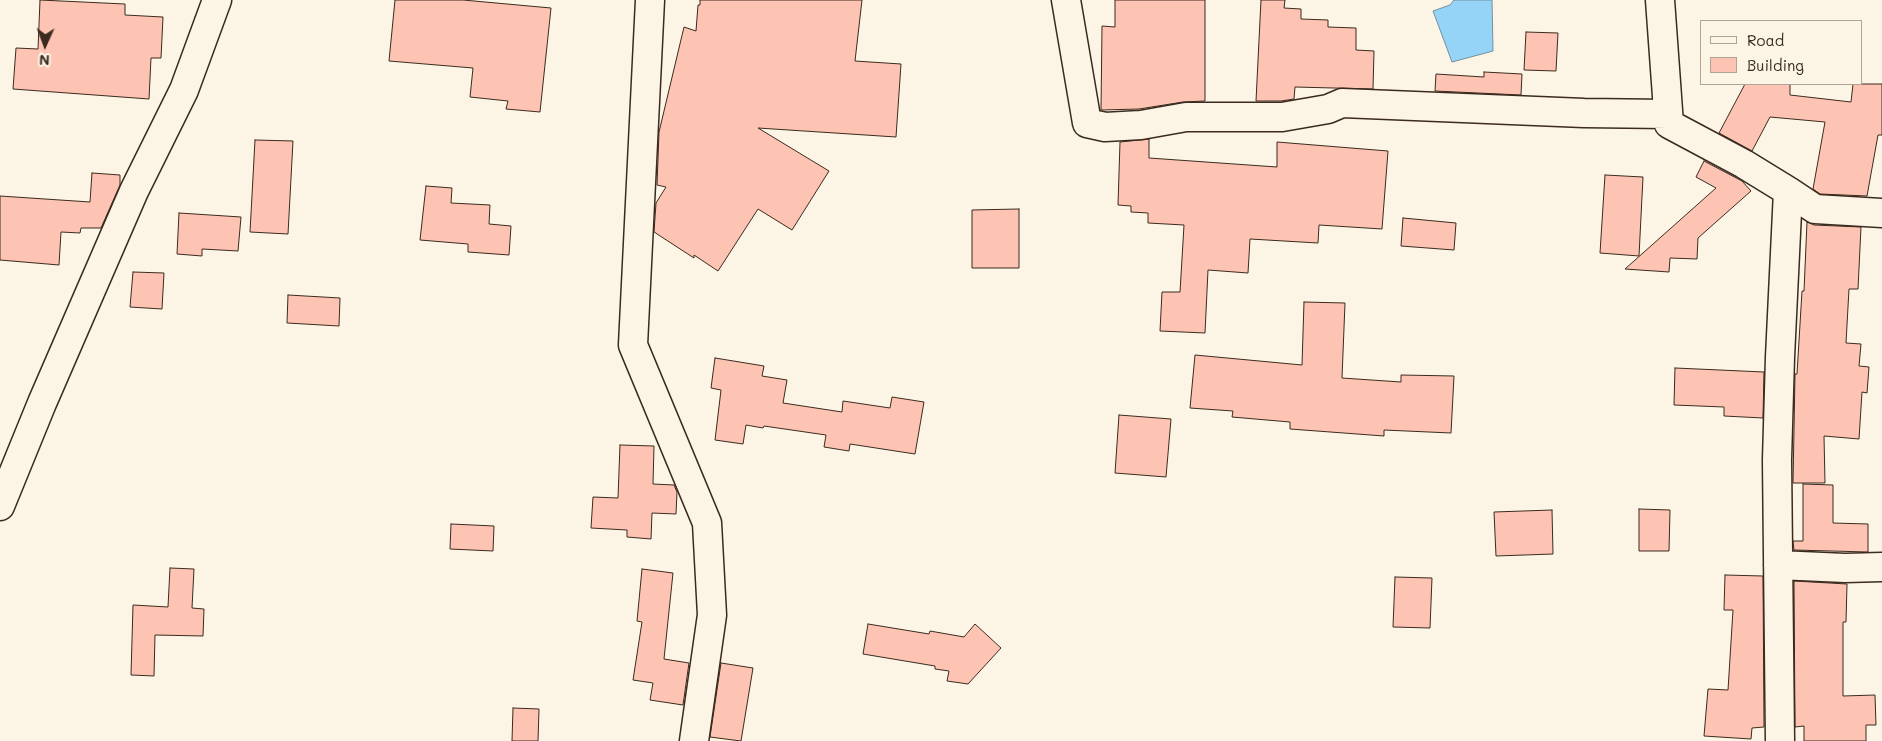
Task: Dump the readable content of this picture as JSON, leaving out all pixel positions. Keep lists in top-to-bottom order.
{
  "legend": ["Road", "Building"],
  "north": "bottom"
}
